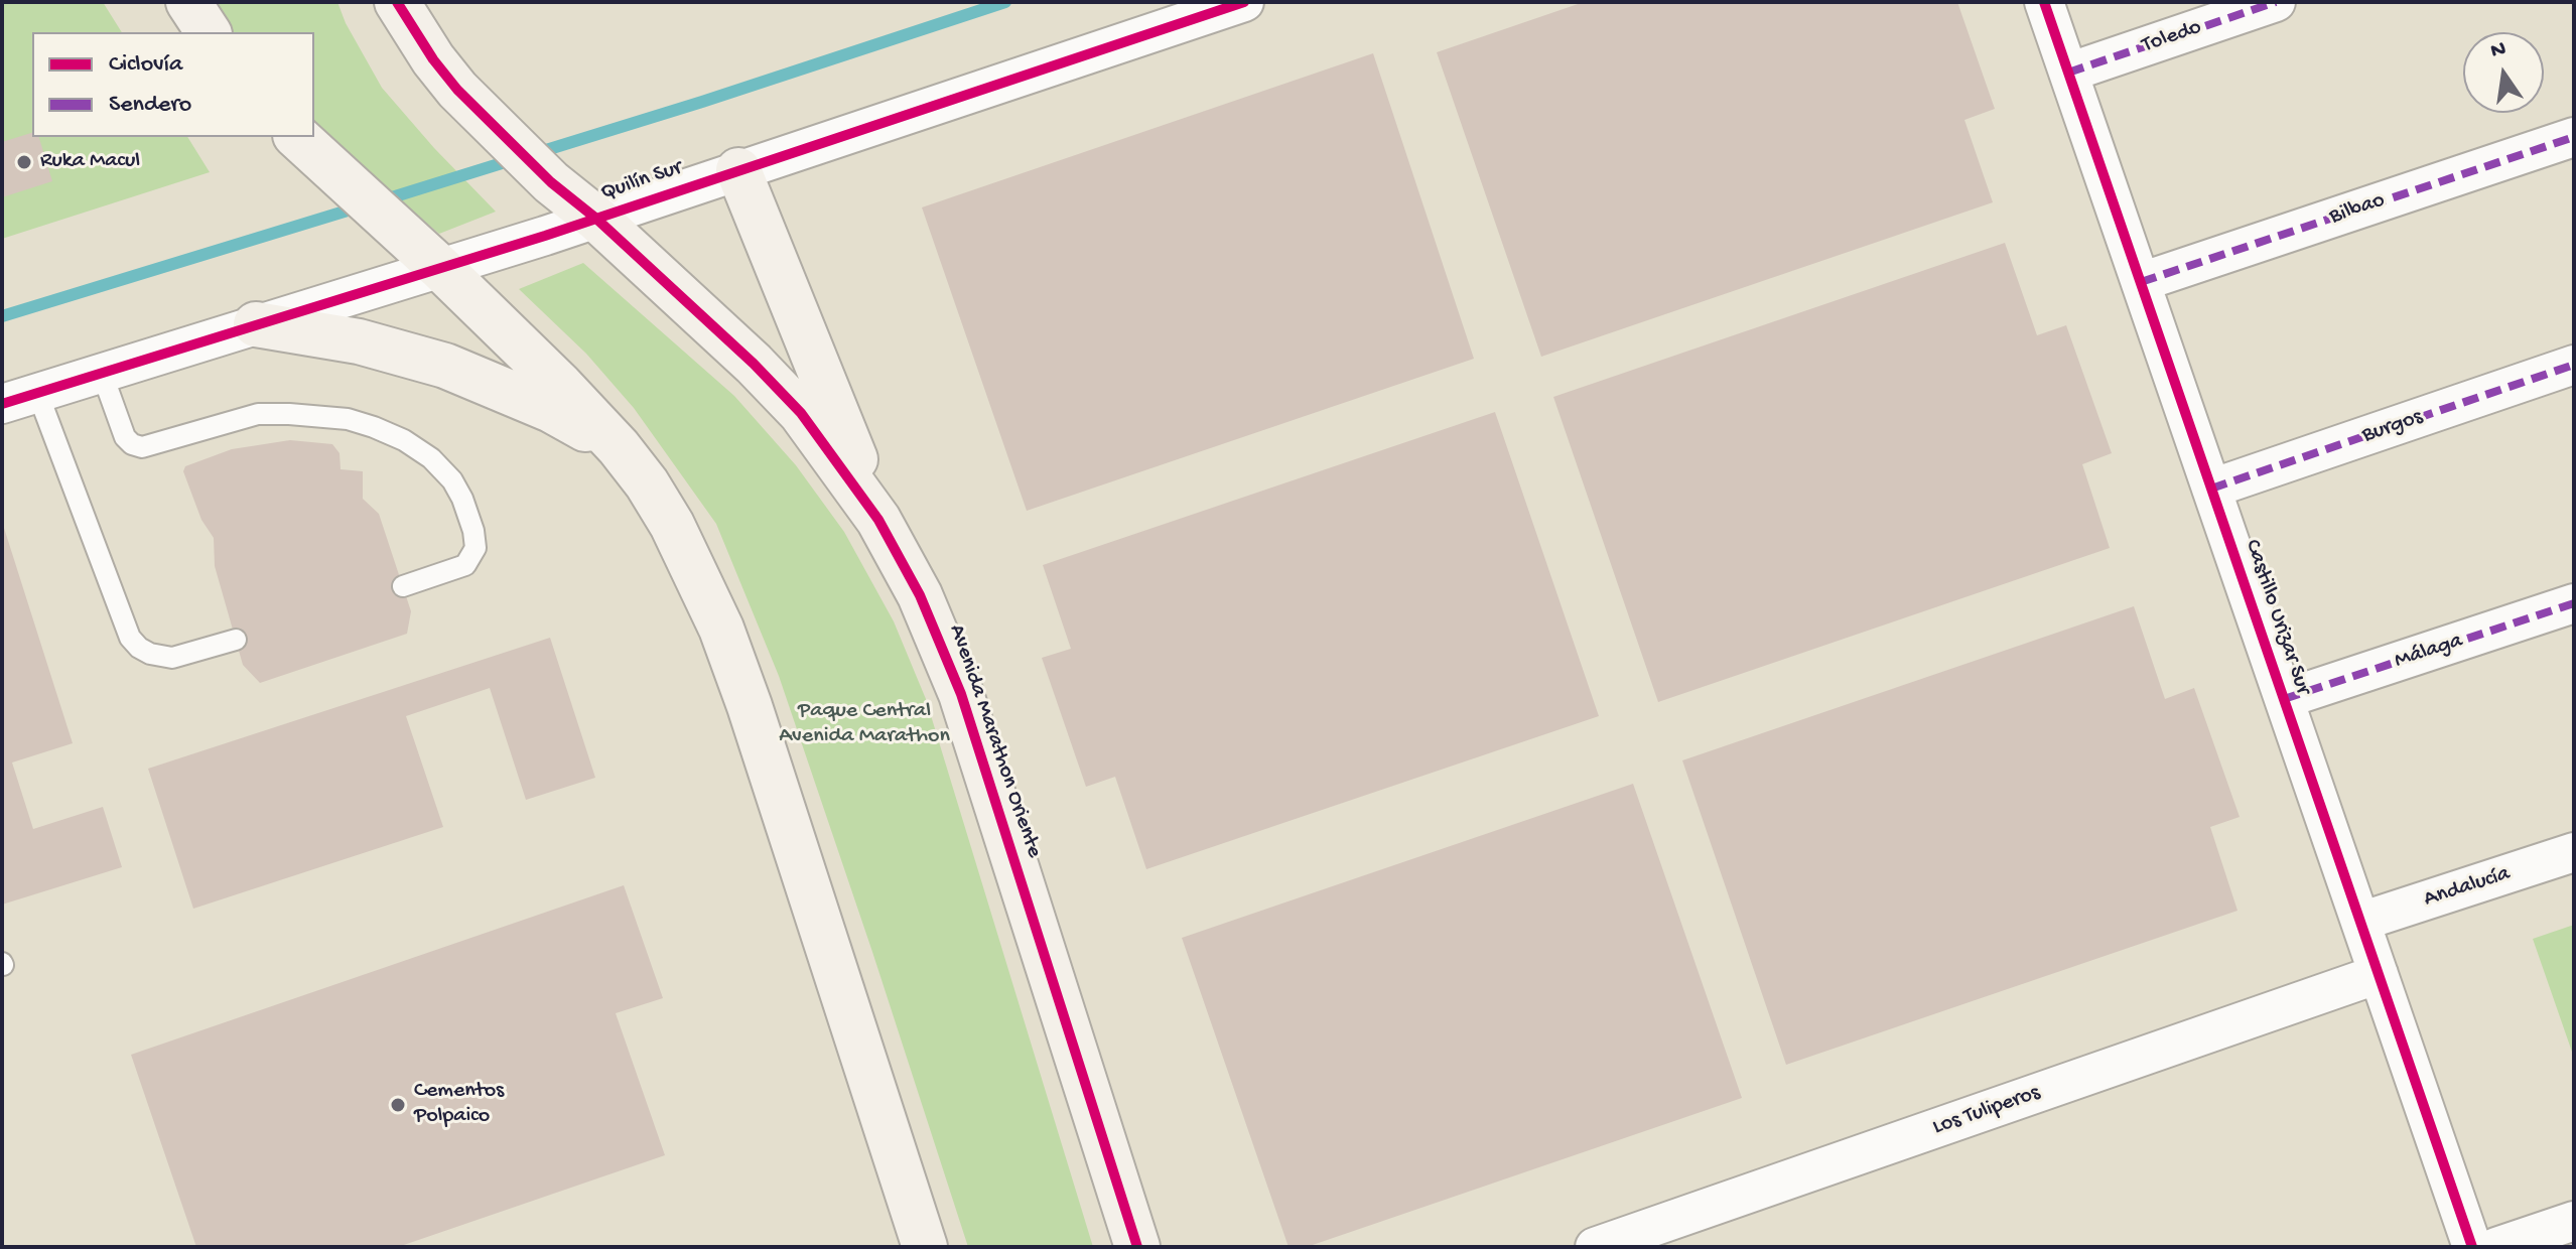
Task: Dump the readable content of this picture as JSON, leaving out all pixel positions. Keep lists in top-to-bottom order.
{
  "streets": {
    "main road": ["Avenida Marathon Oriente"],
    "street": [
      "Toledo",
      "Quilín Sur",
      "Bilbao",
      "Burgos",
      "Castillo Urizar Sur",
      "Málaga",
      "Andalucía",
      "Los Tuliperos"
    ]
  },
  "crossings": [
    ["Toledo", "Castillo Urizar Sur"],
    ["Quilín Sur", "Avenida Marathon Oriente"],
    ["Bilbao", "Castillo Urizar Sur"],
    ["Burgos", "Castillo Urizar Sur"],
    ["Castillo Urizar Sur", "Málaga"],
    ["Castillo Urizar Sur", "Andalucía"],
    ["Castillo Urizar Sur", "Los Tuliperos"]
  ],
  "parks": ["Paque Central Avenida Marathon"],
  "places": ["Ruka Macul", "Cementos Polpaico"],
  "legend": ["Ciclovía", "Sendero"],
  "north": "top"
}
